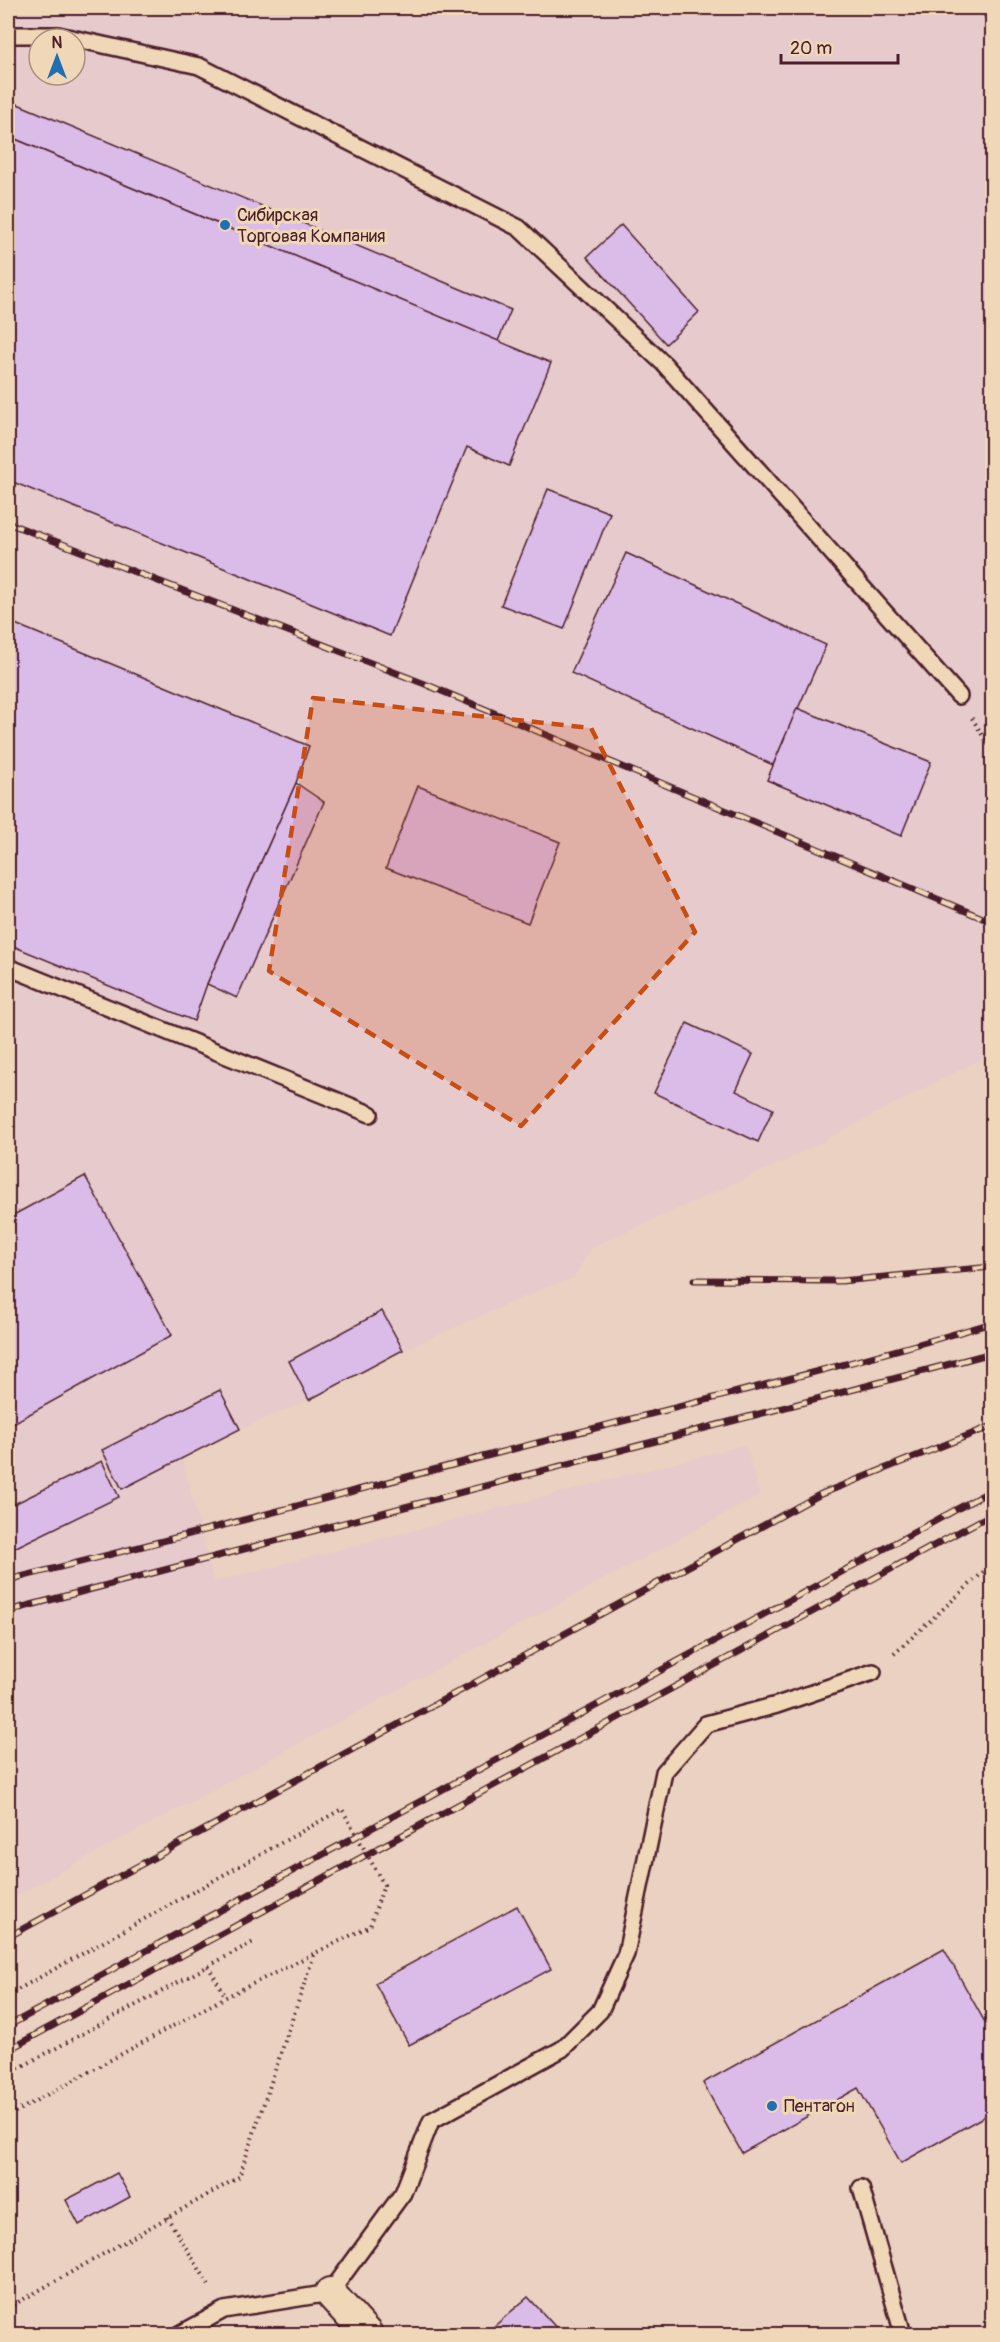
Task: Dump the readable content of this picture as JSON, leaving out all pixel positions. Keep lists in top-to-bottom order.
{
  "places": ["Сибирская Торговая Компания", "Пентагон"],
  "scale_bar": "20 m",
  "north": "top"
}
